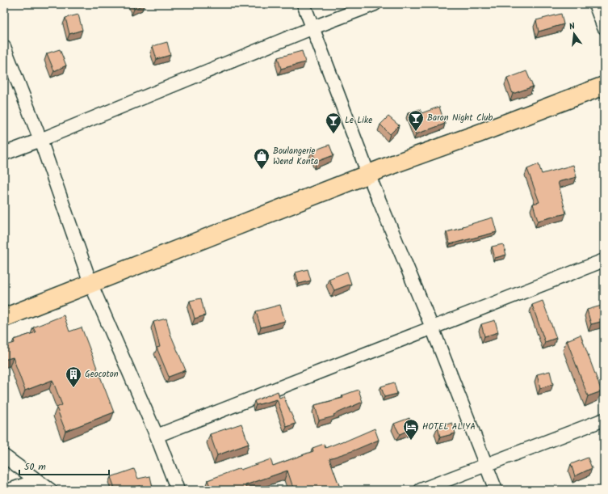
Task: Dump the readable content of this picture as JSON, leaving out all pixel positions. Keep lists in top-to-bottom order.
{
  "places": {
    "bar": ["Baron Night Club", "Le Like"],
    "shop": ["Boulangerie Wend Konta"],
    "building": ["Geocoton"],
    "hotel": ["HOTEL ALIYA"]
  },
  "scale_bar": "50 m",
  "north": "top"
}
